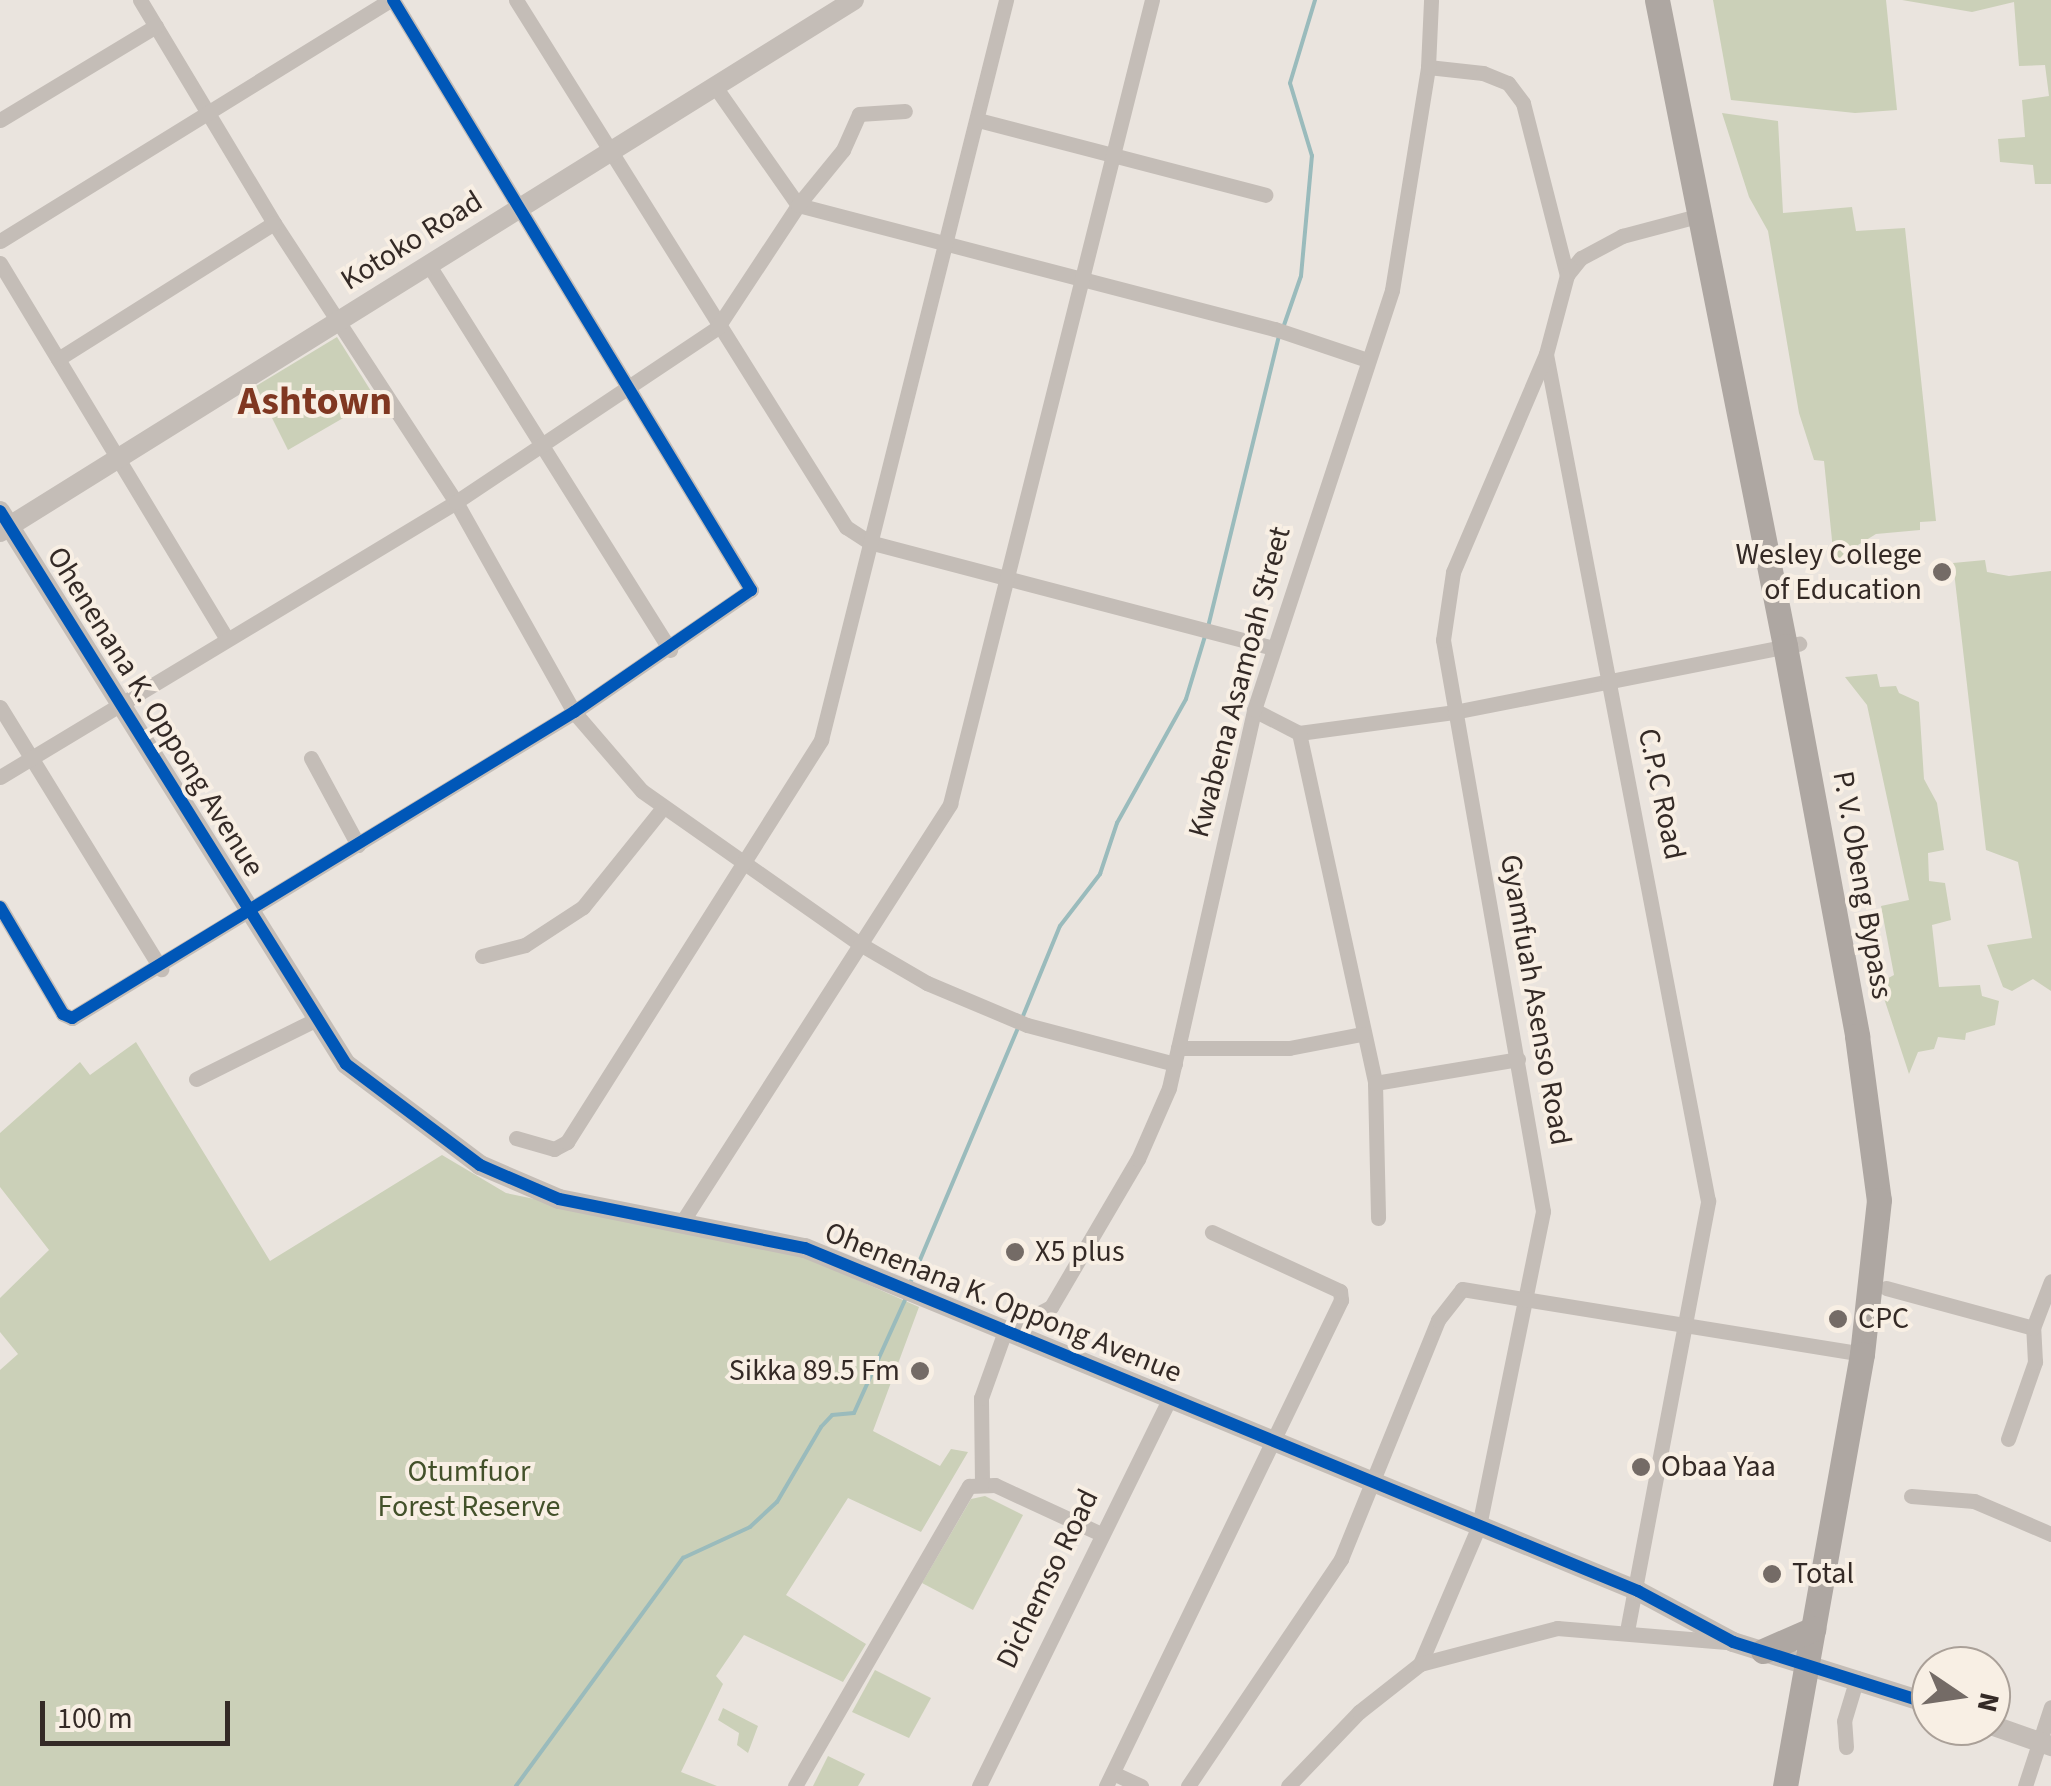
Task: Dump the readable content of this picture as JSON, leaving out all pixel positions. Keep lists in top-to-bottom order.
{
  "streets": {
    "highway": ["P. V. Obeng Bypass"],
    "street": [
      "Kotoko Road",
      "Kwabena Asamoah Street",
      "Ohenenana K. Oppong Avenue",
      "C.P.C Road",
      "Gyamfuah Asenso Road",
      "Dichemso Road"
    ]
  },
  "crossings": [
    ["Kotoko Road", "Ohenenana K. Oppong Avenue"],
    ["Kwabena Asamoah Street", "Ohenenana K. Oppong Avenue"],
    ["Ohenenana K. Oppong Avenue", "C.P.C Road"],
    ["Ohenenana K. Oppong Avenue", "P. V. Obeng Bypass"],
    ["Ohenenana K. Oppong Avenue", "Gyamfuah Asenso Road"],
    ["Ohenenana K. Oppong Avenue", "Dichemso Road"]
  ],
  "districts": ["Ashtown"],
  "parks": ["Otumfuor Forest Reserve"],
  "places": [
    "Wesley College of Education",
    "X5 plus",
    "CPC",
    "Sikka 89.5 Fm",
    "Obaa Yaa",
    "Total"
  ],
  "scale_bar": "100 m",
  "north": "right"
}
